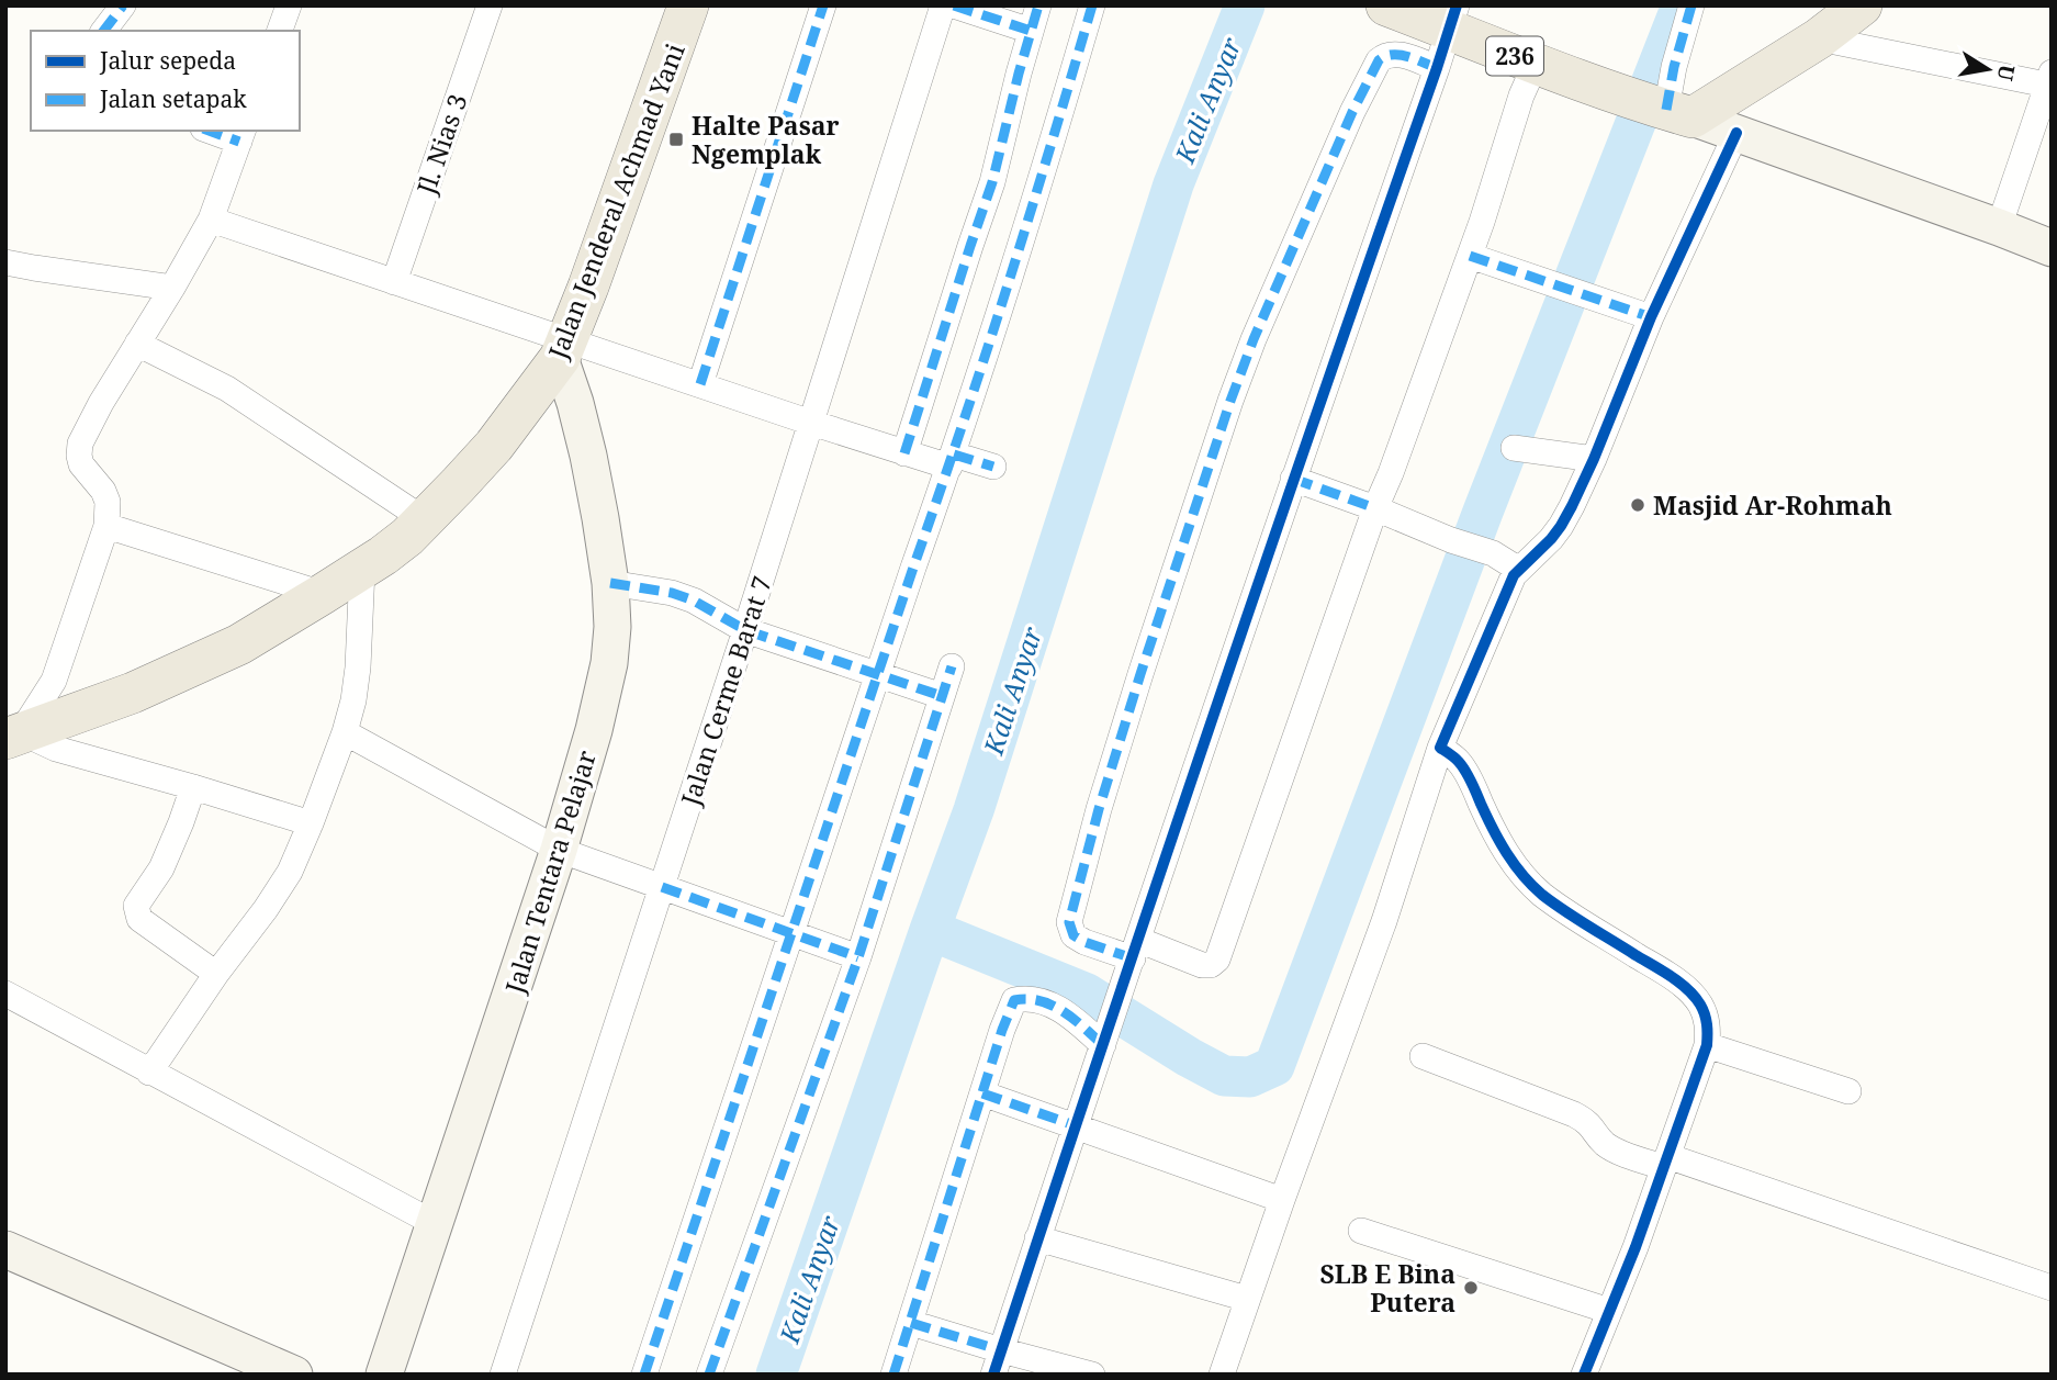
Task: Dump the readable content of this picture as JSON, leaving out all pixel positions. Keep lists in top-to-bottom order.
{
  "streets": {
    "main road": ["236", "Jalan Jenderal Achmad Yani", "Jalan Tentara Pelajar"],
    "street": ["Jl. Nias 3", "Jalan Cerme Barat 7"]
  },
  "crossings": [
    ["Jalan Jenderal Achmad Yani", "Jalan Tentara Pelajar"]
  ],
  "water": ["Kali Anyar"],
  "places": {
    "transit": ["Halte Pasar Ngemplak"],
    "other": ["Masjid Ar-Rohmah", "SLB E Bina Putera"]
  },
  "legend": ["Jalur sepeda", "Jalan setapak"],
  "north": "right"
}
